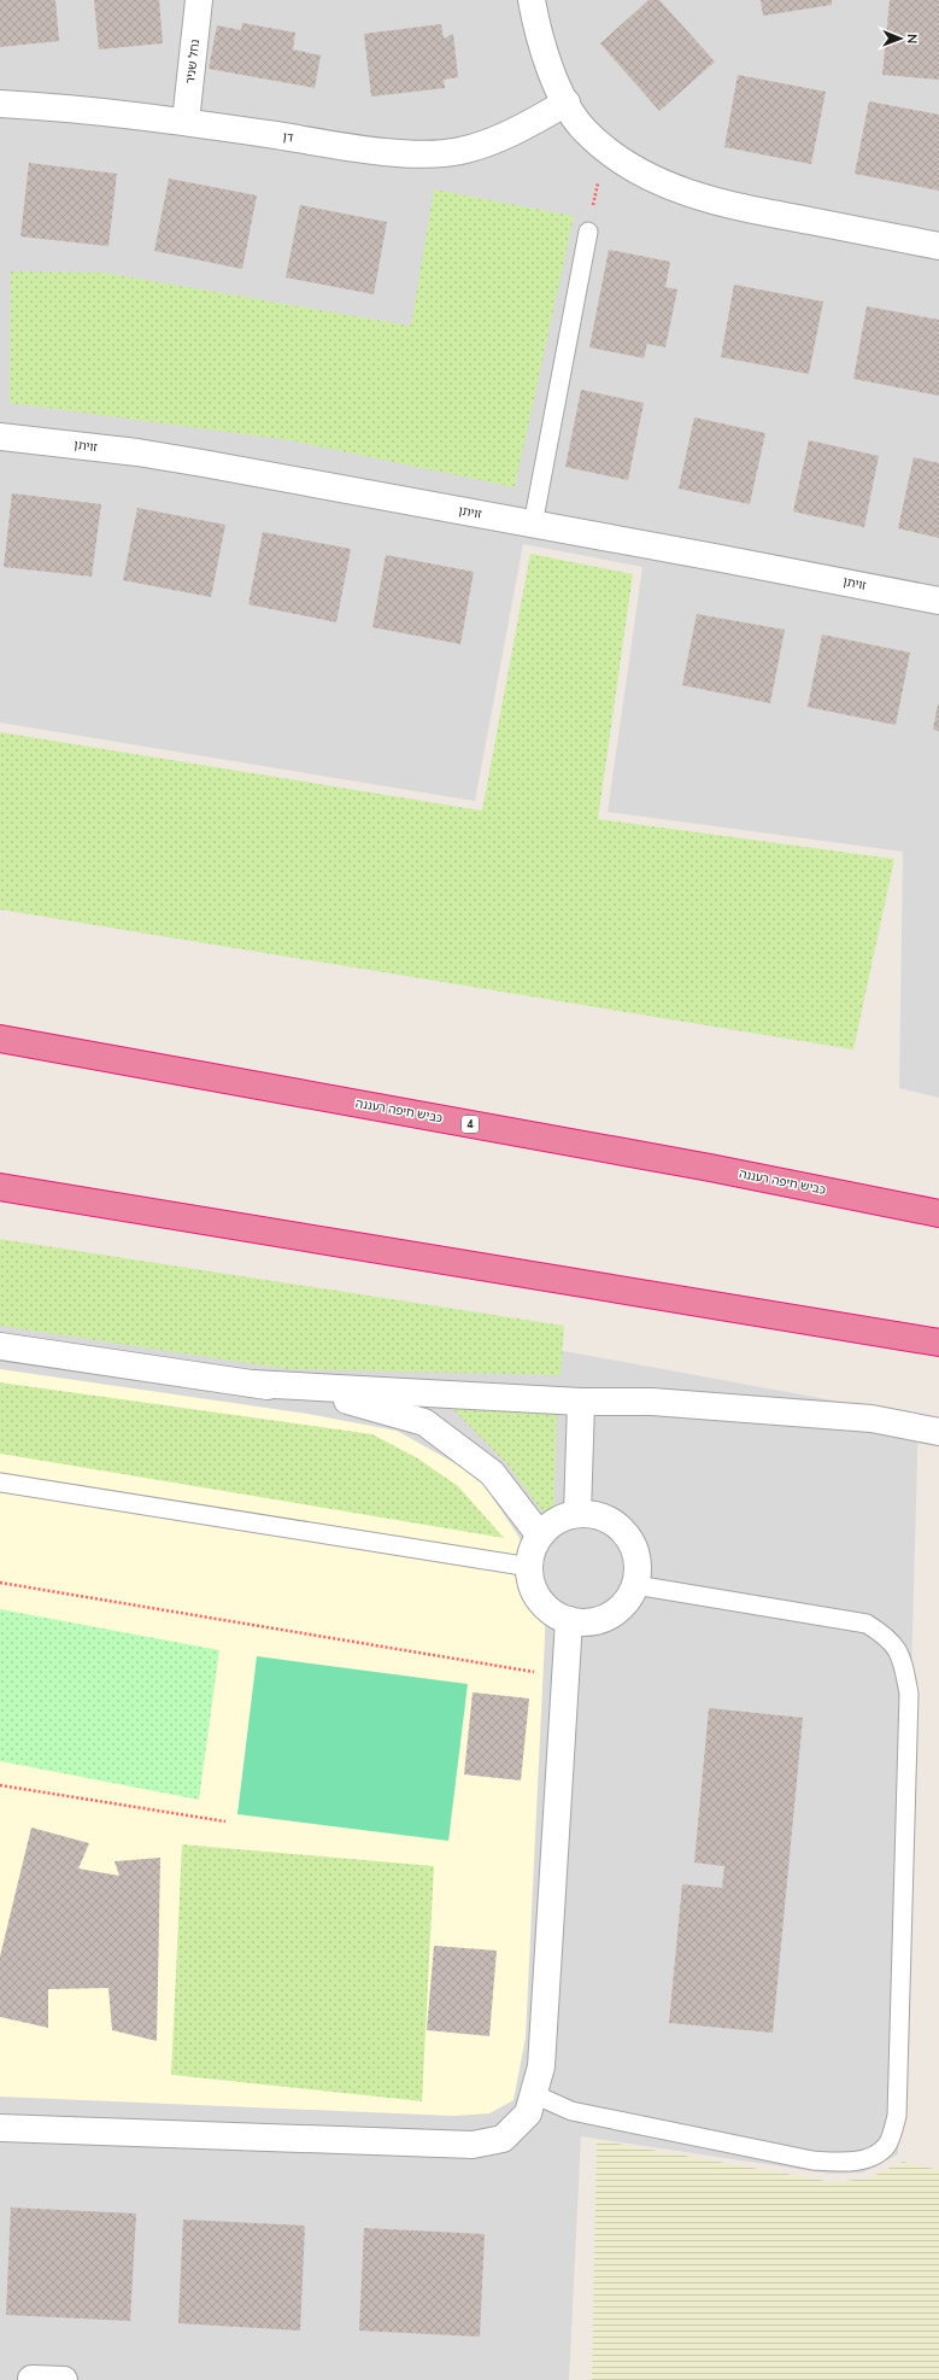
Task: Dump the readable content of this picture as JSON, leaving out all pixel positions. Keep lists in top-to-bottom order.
{
  "streets": {
    "highway": ["כביש חיפה רעננה", "4"],
    "street": ["נחל שניר", "דן", "זויתן"]
  },
  "crossings": [
    ["נחל שניר", "דן"]
  ],
  "north": "right"
}
